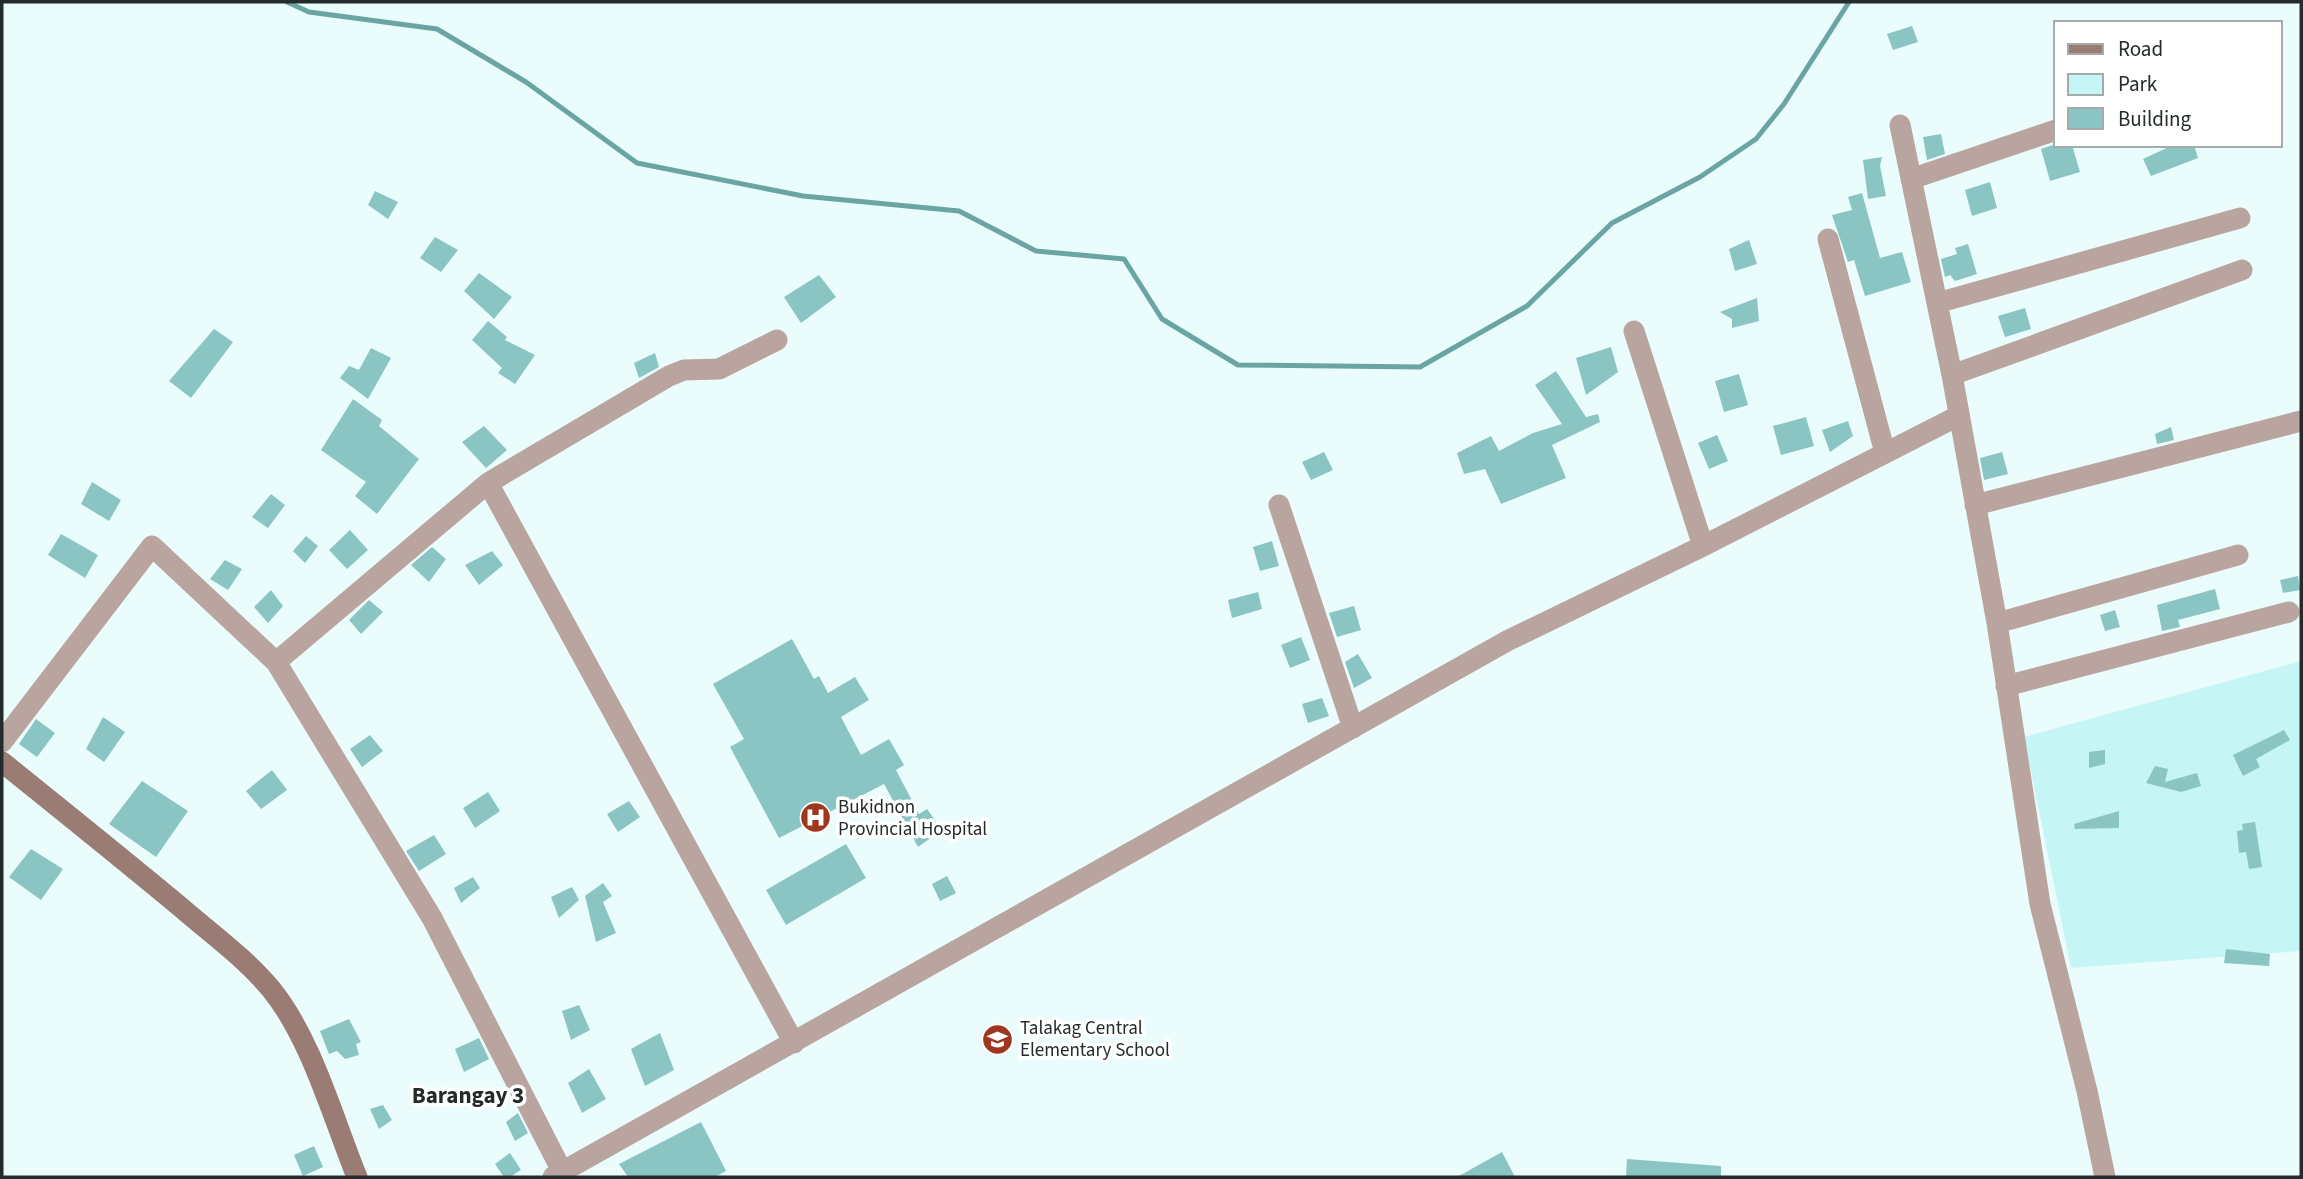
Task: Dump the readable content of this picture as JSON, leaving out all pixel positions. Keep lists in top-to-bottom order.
{
  "districts": ["Barangay 3"],
  "places": {
    "hospital": ["Bukidnon Provincial Hospital"],
    "school or university": ["Talakag Central Elementary School"]
  },
  "legend": ["Road", "Park", "Building"]
}
